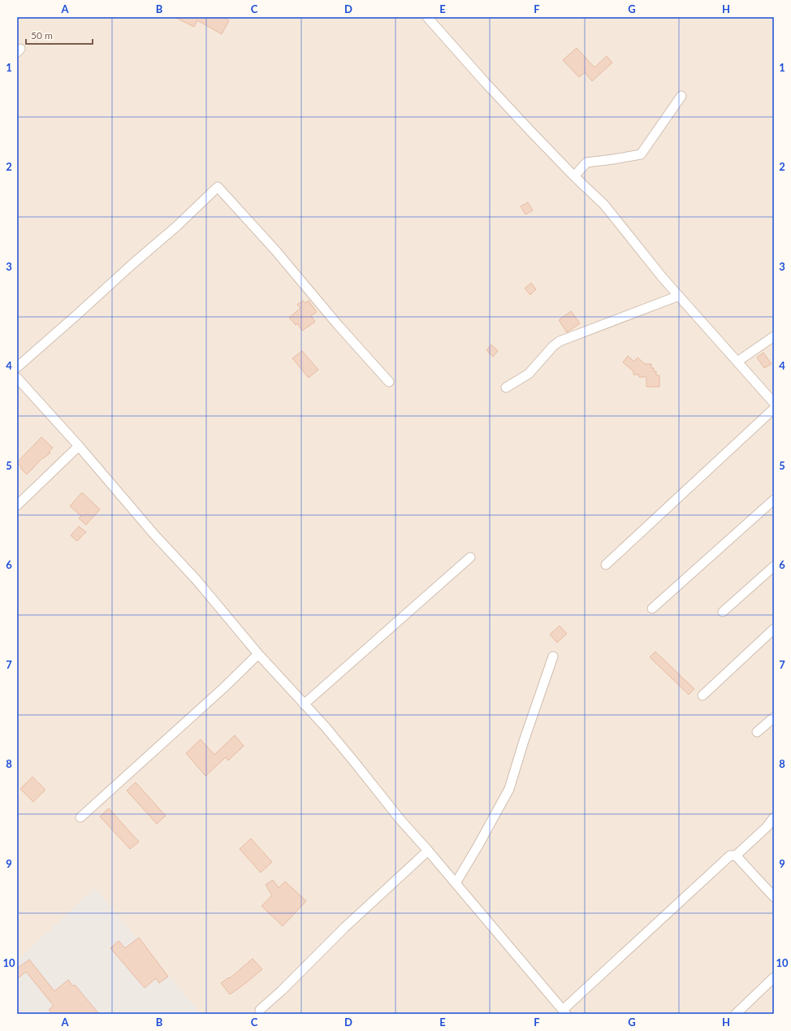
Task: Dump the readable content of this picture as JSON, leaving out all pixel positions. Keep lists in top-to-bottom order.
{
  "scale_bar": "50 m",
  "grid": {
    "columns": [
      "A",
      "B",
      "C",
      "D",
      "E",
      "F",
      "G",
      "H"
    ],
    "rows": [
      "1",
      "2",
      "3",
      "4",
      "5",
      "6",
      "7",
      "8",
      "9",
      "10"
    ]
  }
}
